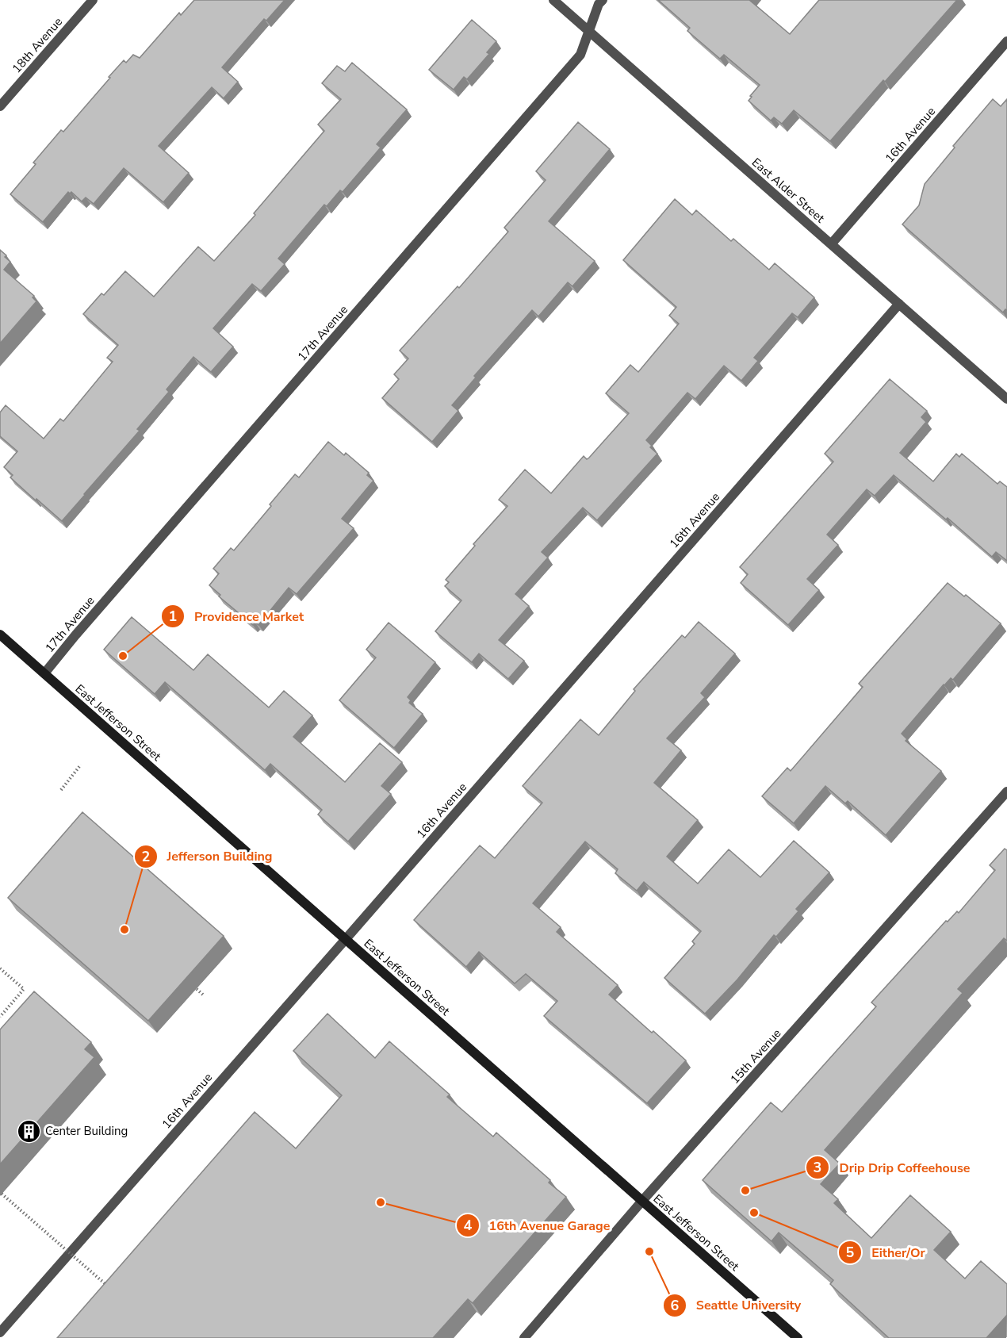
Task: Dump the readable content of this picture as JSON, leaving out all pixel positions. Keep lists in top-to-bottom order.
{
  "streets": {
    "street": [
      "18th Avenue",
      "16th Avenue",
      "East Alder Street",
      "17th Avenue",
      "East Jefferson Street",
      "15th Avenue"
    ]
  },
  "crossings": [
    ["16th Avenue", "East Alder Street"],
    ["16th Avenue", "East Jefferson Street"],
    ["East Alder Street", "17th Avenue"],
    ["17th Avenue", "East Jefferson Street"],
    ["East Jefferson Street", "15th Avenue"]
  ],
  "places": {
    "other": [
      "Providence Market",
      "Jefferson Building",
      "Drip Drip Coffeehouse",
      "16th Avenue Garage",
      "Either/Or",
      "Seattle University"
    ],
    "building": ["Center Building"]
  }
}
